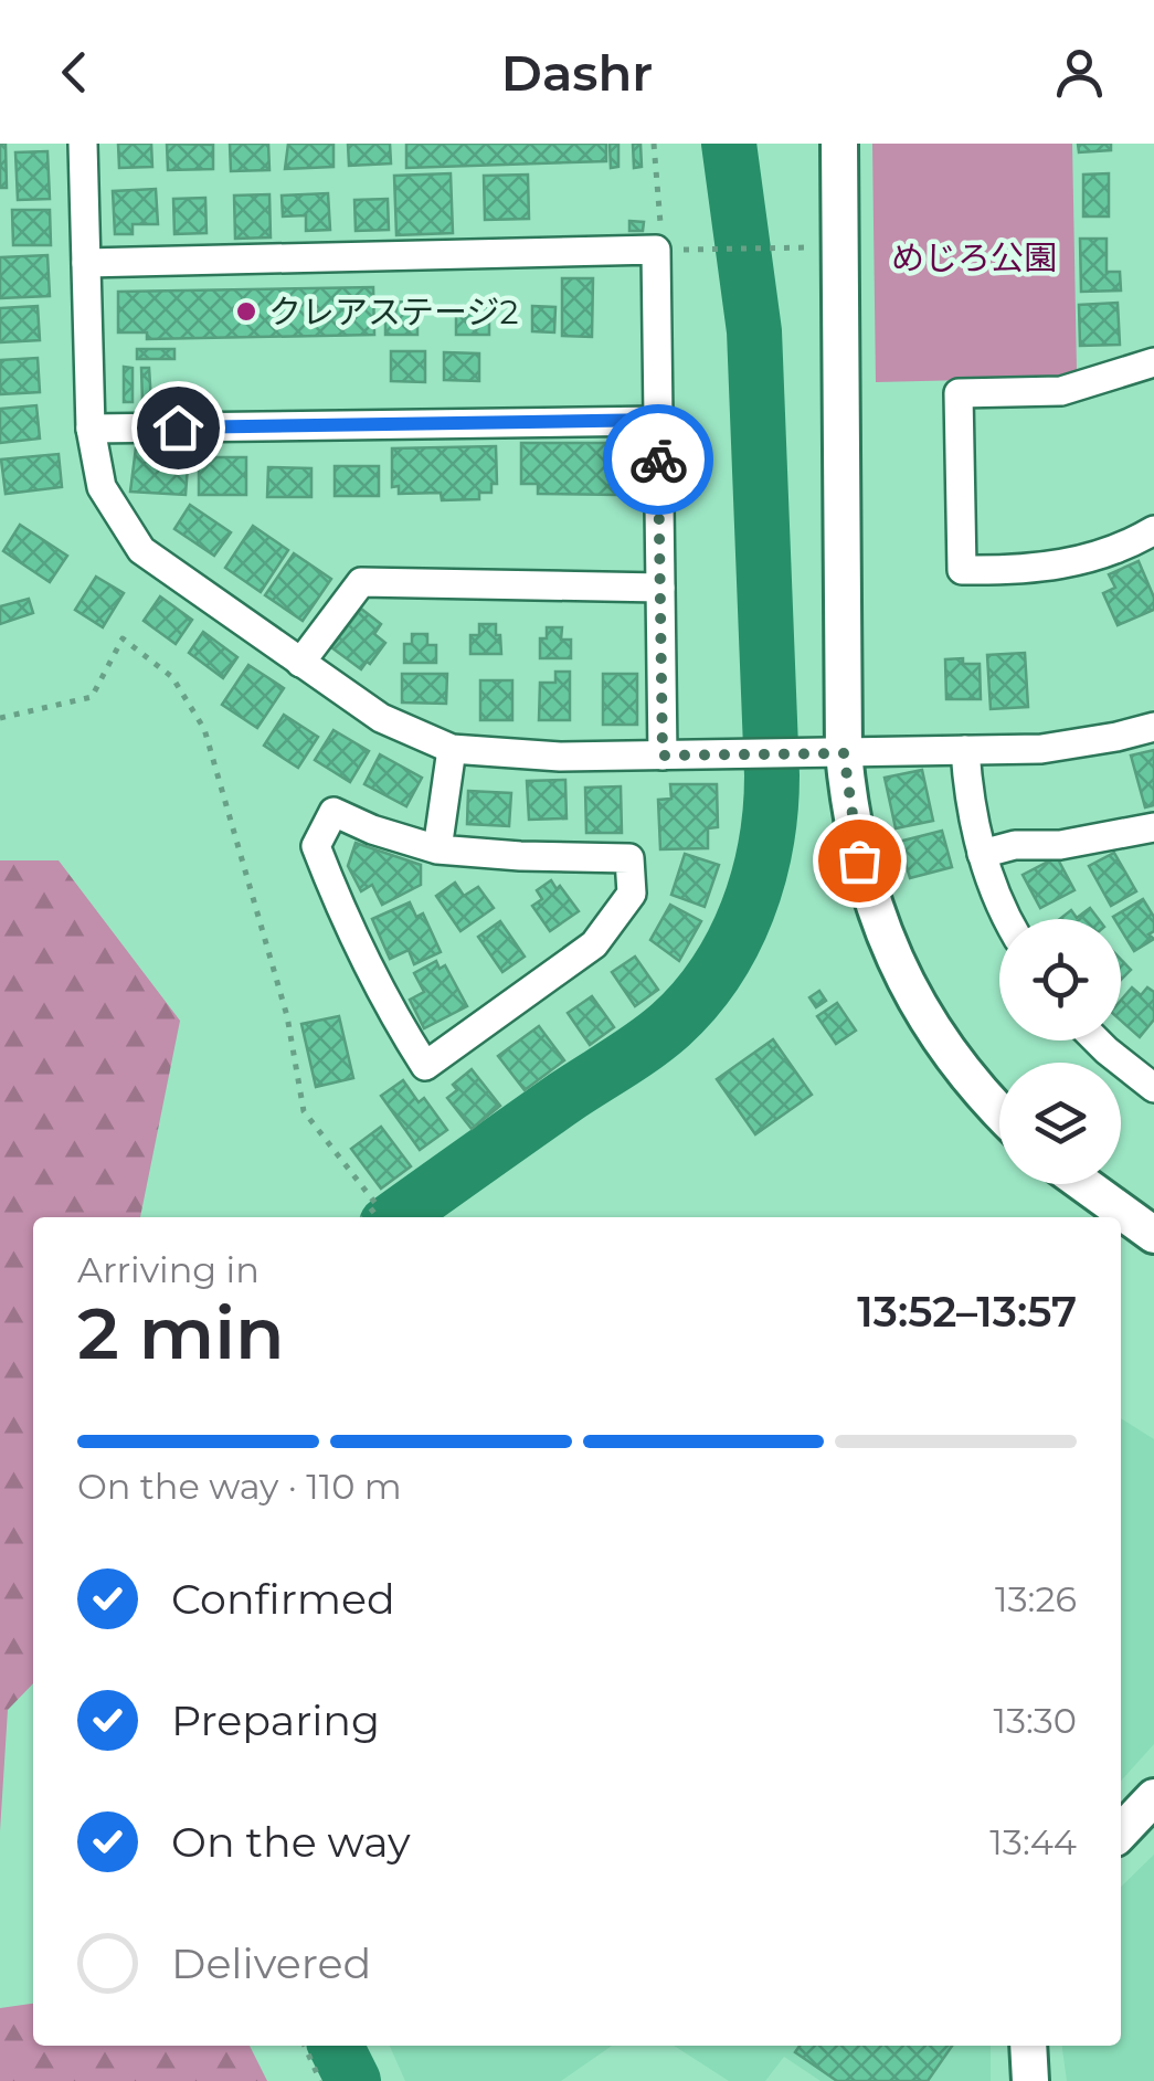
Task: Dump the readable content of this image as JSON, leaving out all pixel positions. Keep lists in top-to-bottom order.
{
  "parks": ["めじろ公園"],
  "places": ["クレアステージ2"],
  "page": {
    "header": "Dashr",
    "heading": ["2 min", "Arriving in", "13:52–13:57"],
    "bar": "On the way · 110 m",
    "list": [
      ["Confirmed", "13:26"],
      ["Preparing", "13:30"],
      ["On the way", "13:44"],
      "Delivered"
    ]
  }
}
